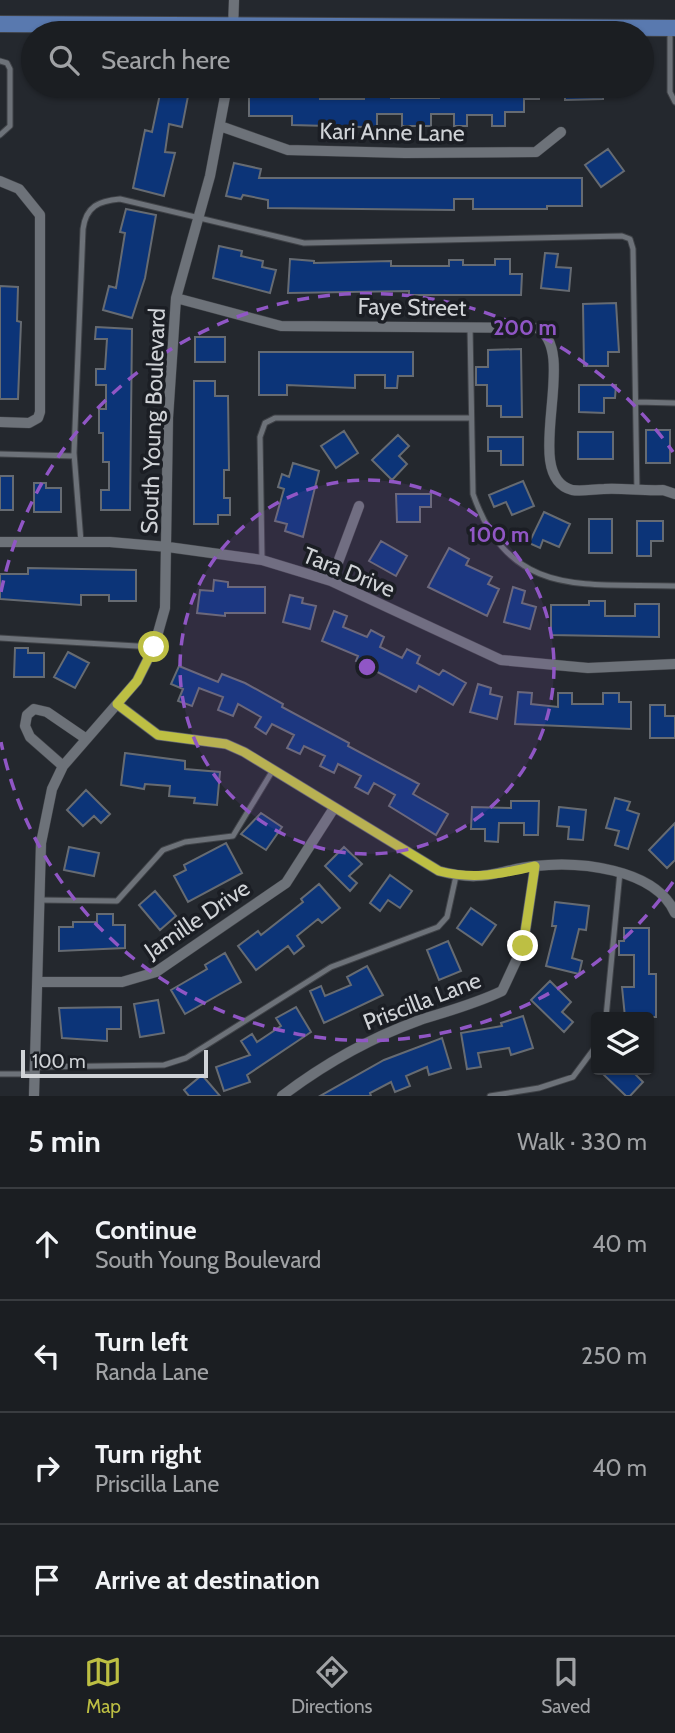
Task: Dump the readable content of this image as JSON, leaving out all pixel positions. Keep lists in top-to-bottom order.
{
  "streets": {
    "street": [
      "Kari Anne Lane",
      "Faye Street",
      "South Young Boulevard",
      "Tara Drive",
      "Jamille Drive",
      "Priscilla Lane"
    ]
  },
  "crossings": [
    ["Kari Anne Lane", "South Young Boulevard"],
    ["Faye Street", "South Young Boulevard"],
    ["South Young Boulevard", "Tara Drive"],
    ["South Young Boulevard", "Jamille Drive"]
  ],
  "scale_bar": "100 m",
  "page": {
    "search": "Search here",
    "scale": "100 m",
    "heading": ["5 min", "Walk · 330 m"],
    "list": [
      ["Continue", "South Young Boulevard", "40 m"],
      ["Turn left", "Randa Lane", "250 m"],
      ["Turn right", "Priscilla Lane", "40 m"],
      "Arrive at destination"
    ],
    "nav": ["Map", "Directions", "Saved"]
  },
  "rings": ["200 m", "100 m"]
}
